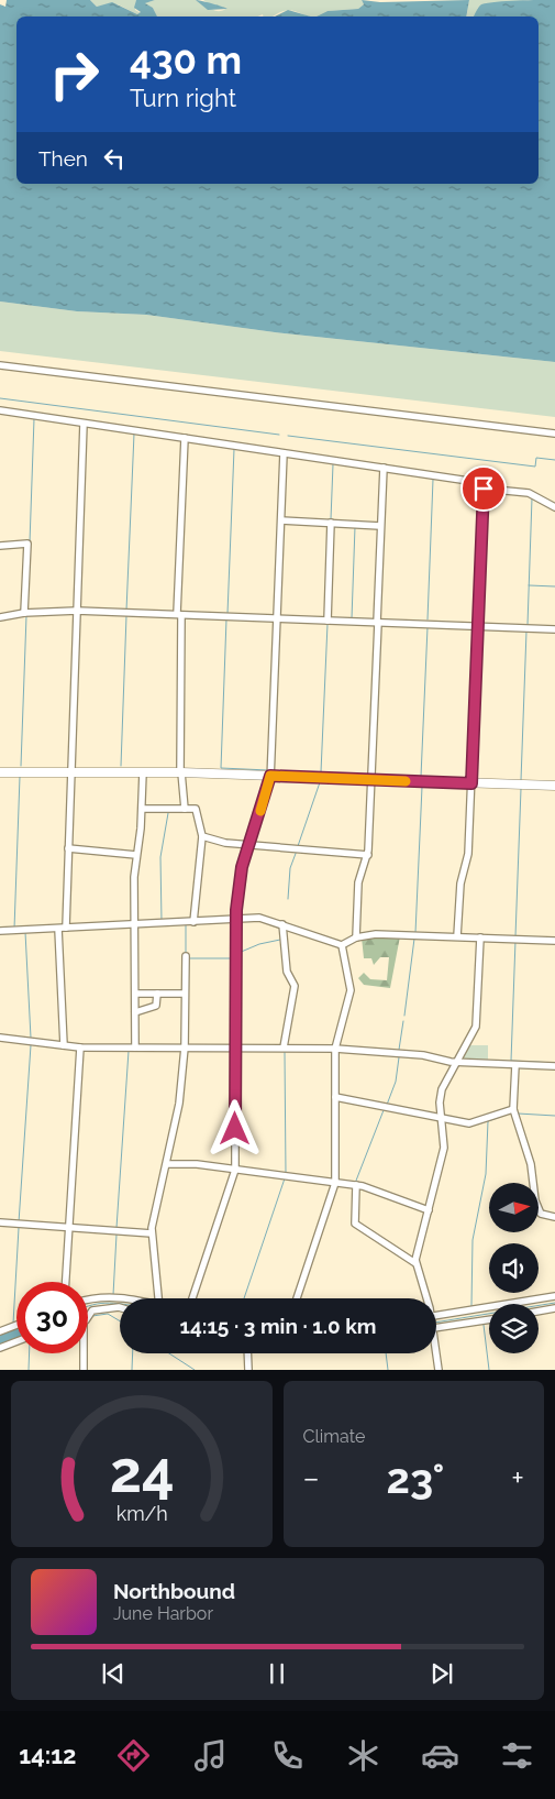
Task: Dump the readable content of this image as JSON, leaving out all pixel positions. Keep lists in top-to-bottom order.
{
  "north": "right",
  "page": {
    "turn": ["430 m", "Turn right"],
    "then": "Then",
    "limit": "30",
    "trip": "14:15 · 3 min · 1.0 km",
    "tile": "Climate",
    "heat": ["−", "23°", "+"],
    "song": ["Northbound", "June Harbor"],
    "tabs": "14:12",
    "gauge": ["24", "km/h"]
  }
}
